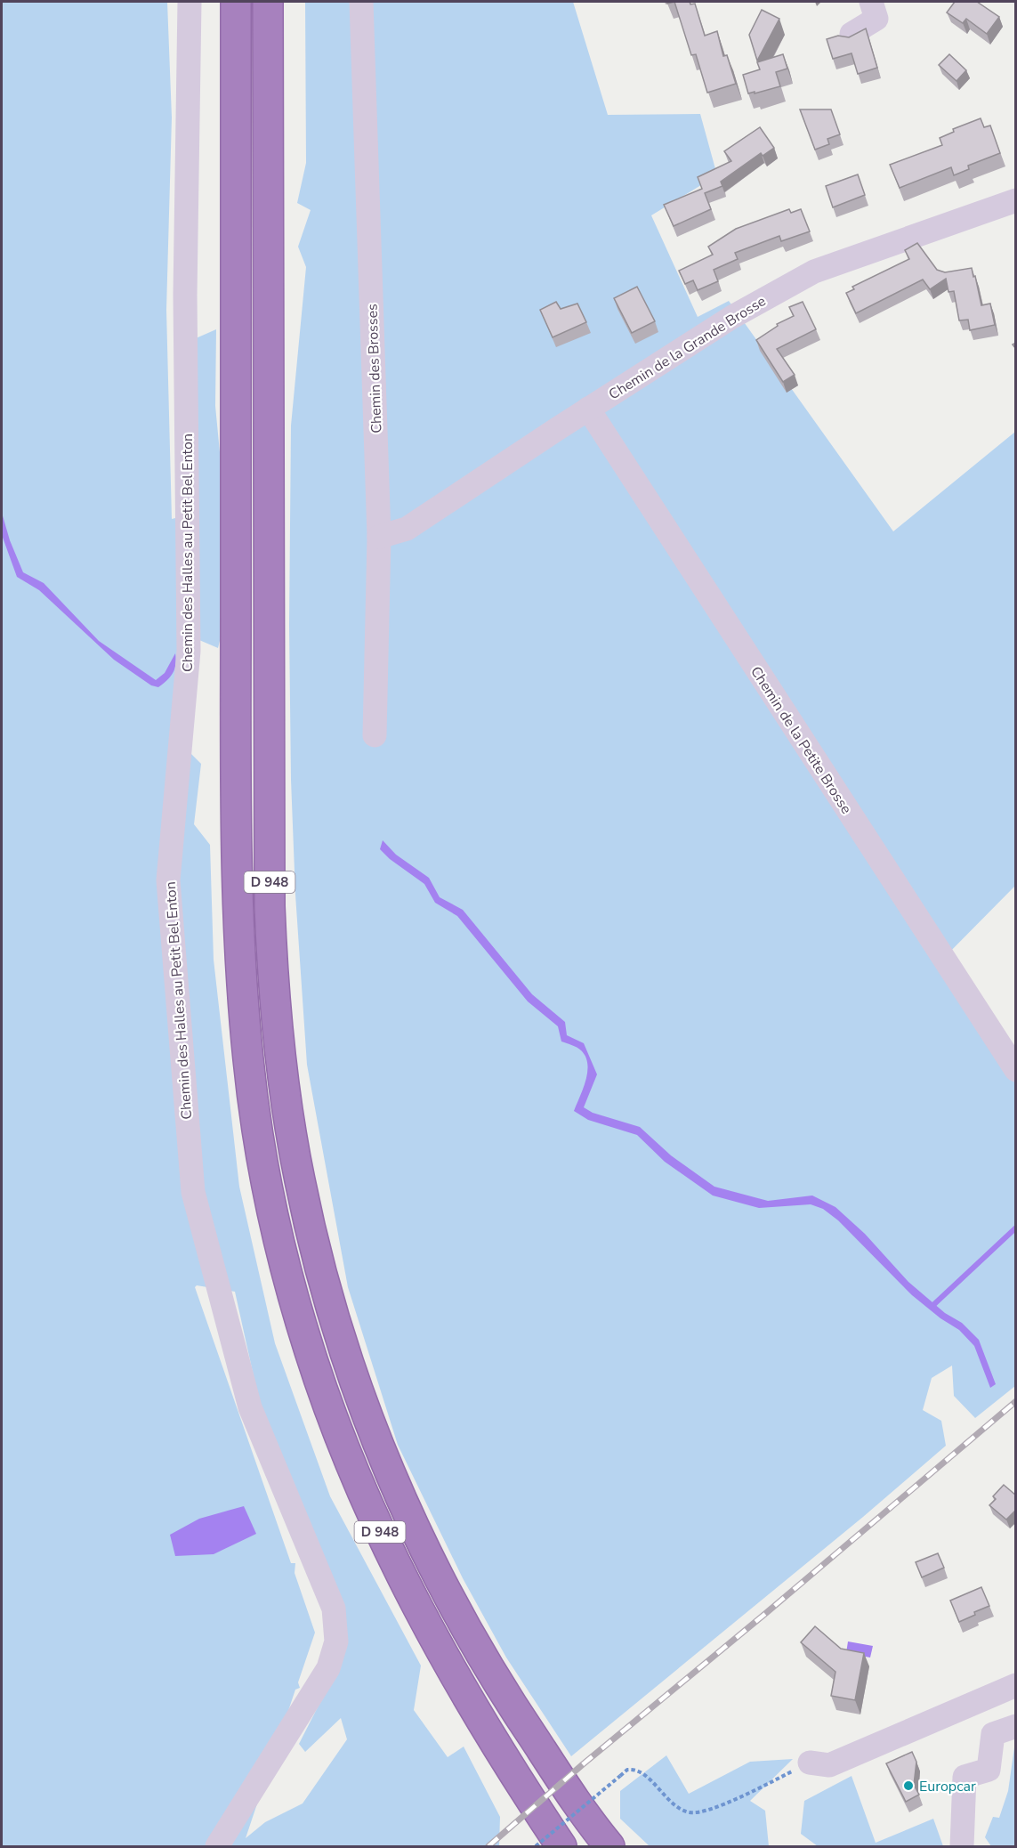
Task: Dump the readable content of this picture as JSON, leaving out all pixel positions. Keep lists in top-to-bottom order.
{
  "streets": {
    "highway": ["D 948"],
    "street": [
      "Chemin de la Grande Brosse",
      "Chemin des Brosses",
      "Chemin des Halles au Petit Bel Enton",
      "Chemin de la Petite Brosse"
    ]
  },
  "crossings": [
    ["Chemin de la Grande Brosse", "Chemin des Brosses"],
    ["Chemin de la Grande Brosse", "Chemin de la Petite Brosse"]
  ],
  "places": ["Europcar"]
}
